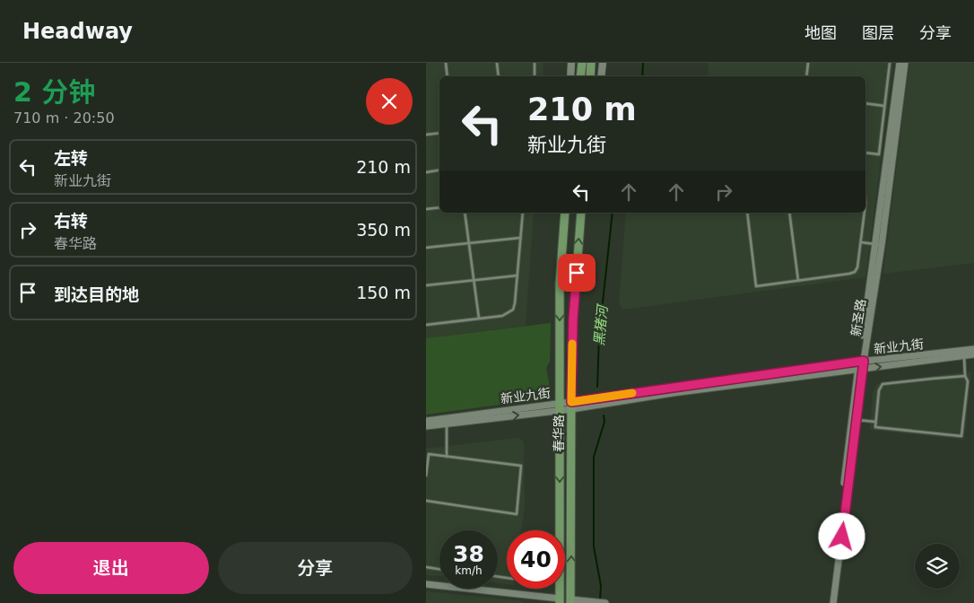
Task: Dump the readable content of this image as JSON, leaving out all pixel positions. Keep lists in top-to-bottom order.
{
  "streets": {
    "main road": ["春华路"],
    "street": ["新圣路", "新业九街"]
  },
  "crossings": [
    ["新圣路", "新业九街"],
    ["新业九街", "春华路"]
  ],
  "water": ["黑猪河"],
  "page": {
    "header": "Headway",
    "nav": ["地图", "图层", "分享"],
    "heading": ["2 分钟", "710 m · 20:50"],
    "turn": ["210 m", "新业九街"],
    "list": [
      {
        "name": "左转",
        "note": "新业九街",
        "value": "210 m"
      },
      {
        "name": "右转",
        "note": "春华路",
        "value": "350 m"
      },
      {
        "name": "到达目的地",
        "value": "150 m"
      }
    ],
    "speed": "38 km/h",
    "limit": "40",
    "buttons": ["退出", "分享"]
  }
}
